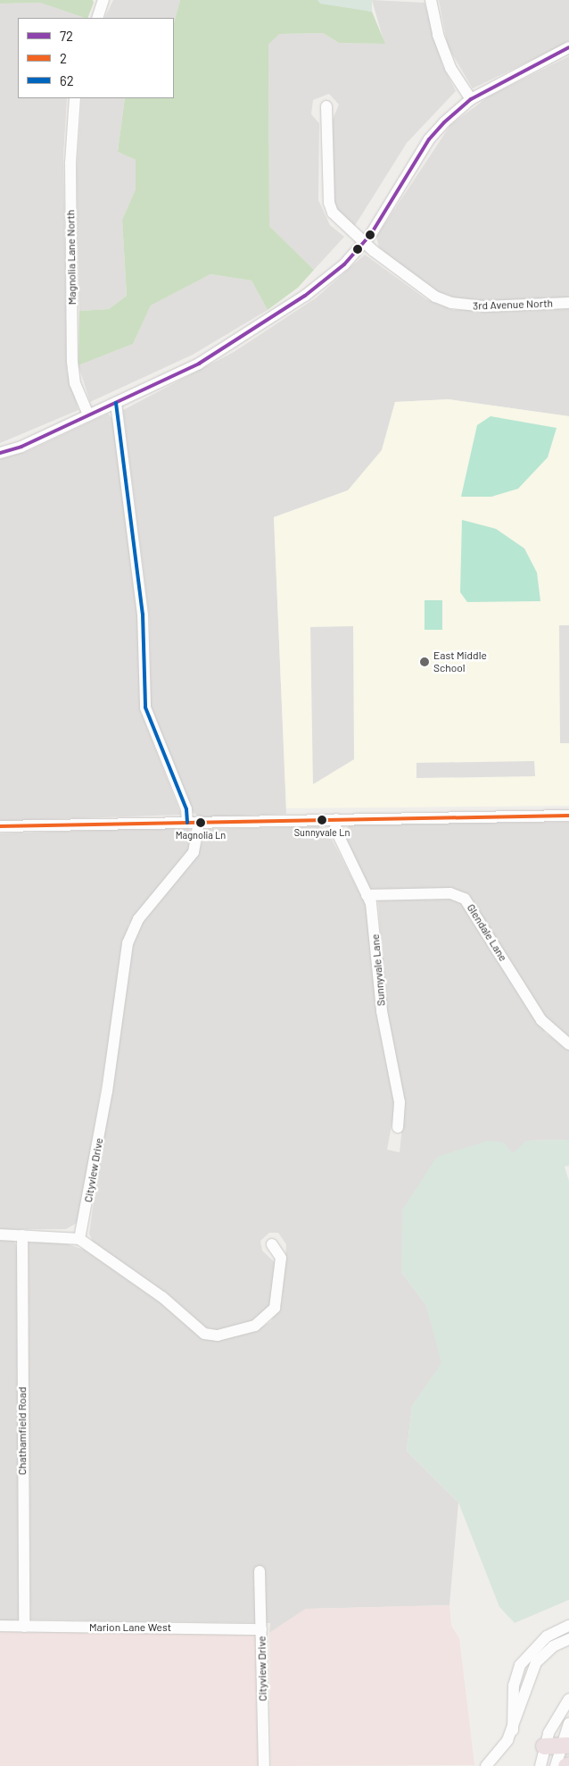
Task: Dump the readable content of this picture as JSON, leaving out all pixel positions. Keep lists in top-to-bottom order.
{
  "streets": {
    "street": [
      "Magnolia Lane North",
      "3rd Avenue North",
      "Glendale Lane",
      "Sunnyvale Lane",
      "Cityview Drive",
      "Chathamfield Road",
      "Marion Lane West"
    ]
  },
  "crossings": [
    ["Glendale Lane", "Sunnyvale Lane"],
    ["Cityview Drive", "Marion Lane West"],
    ["Chathamfield Road", "Marion Lane West"]
  ],
  "places": ["East Middle School", "Sunnyvale Ln", "Magnolia Ln"],
  "lines": ["transit line 72", "transit line 62", "transit line 2"],
  "legend": ["72", "2", "62"]
}
